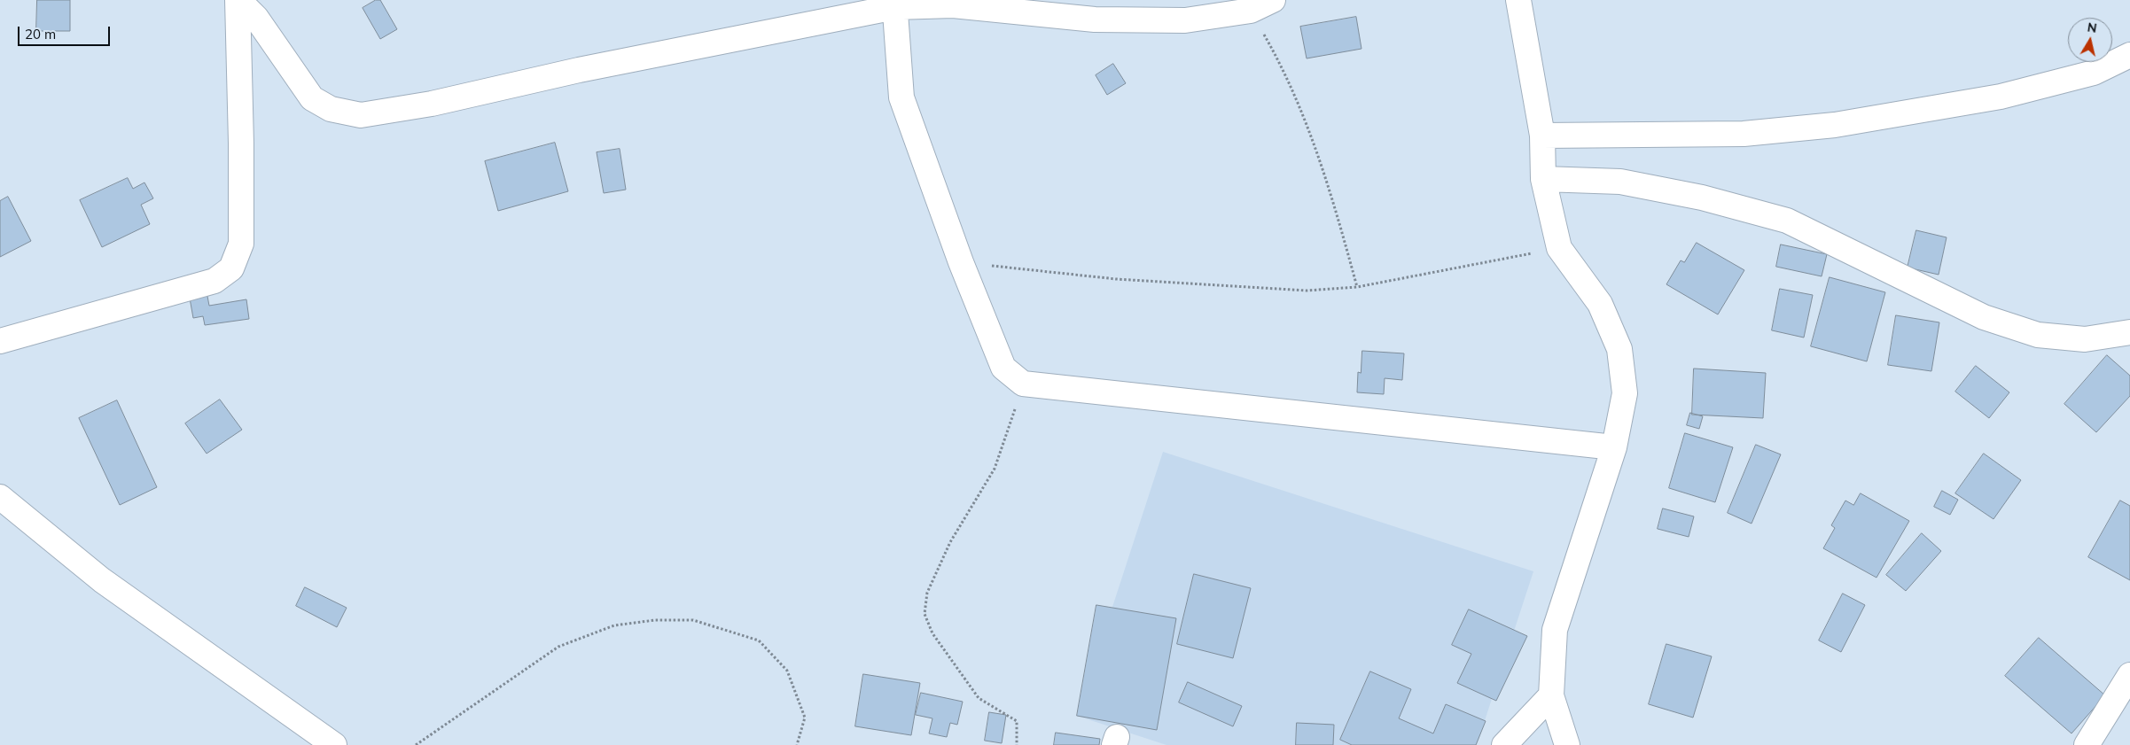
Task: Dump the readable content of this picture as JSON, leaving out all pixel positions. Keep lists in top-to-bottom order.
{
  "scale_bar": "20 m",
  "north": "top"
}
